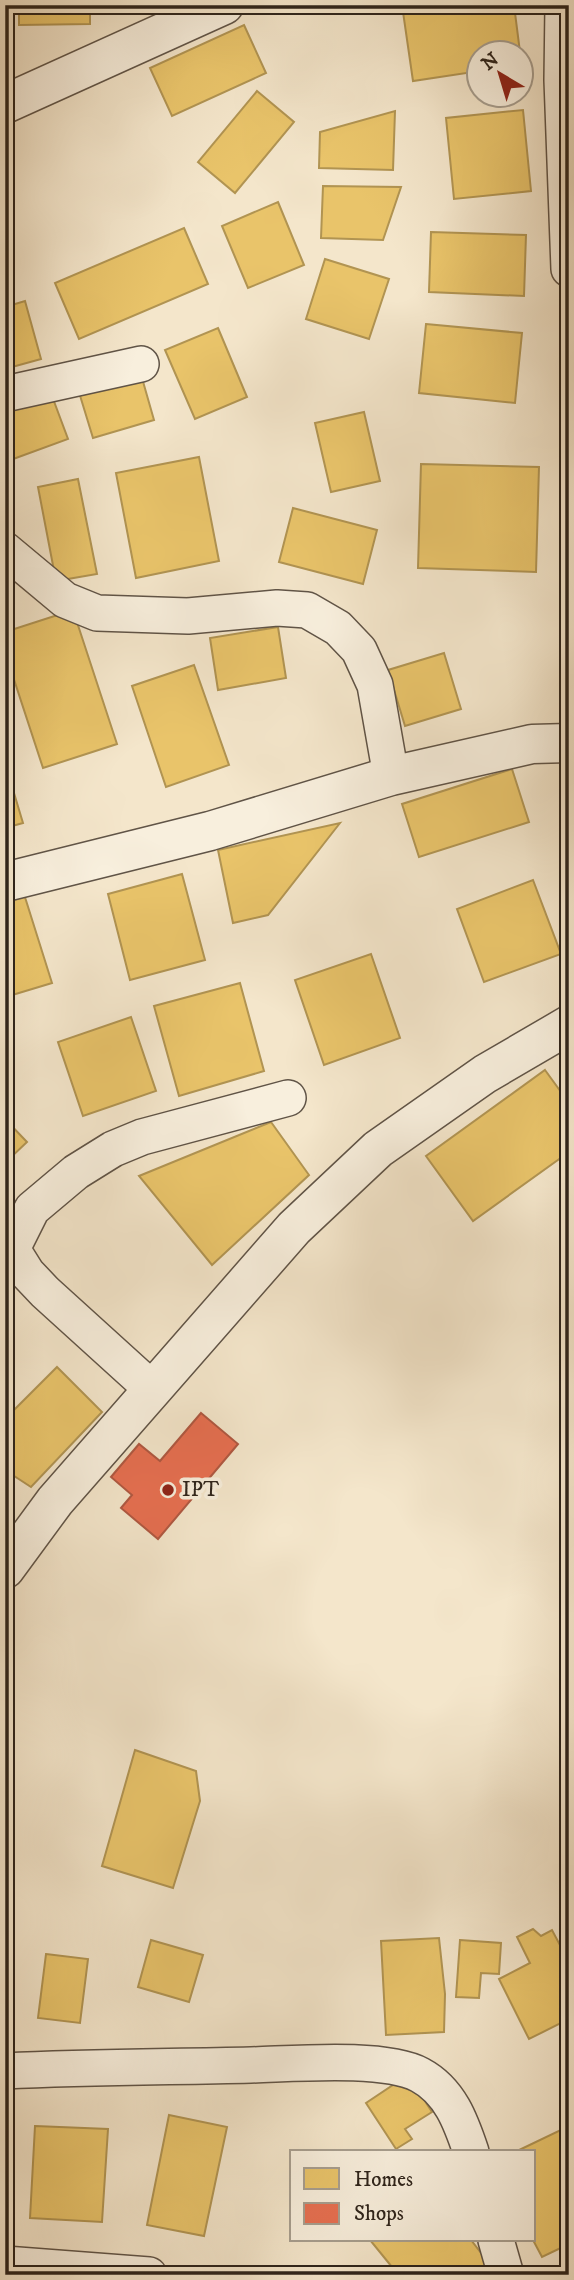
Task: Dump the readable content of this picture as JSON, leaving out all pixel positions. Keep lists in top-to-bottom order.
{
  "places": ["IPT"],
  "legend": ["Homes", "Shops"],
  "north": "top left"
}
